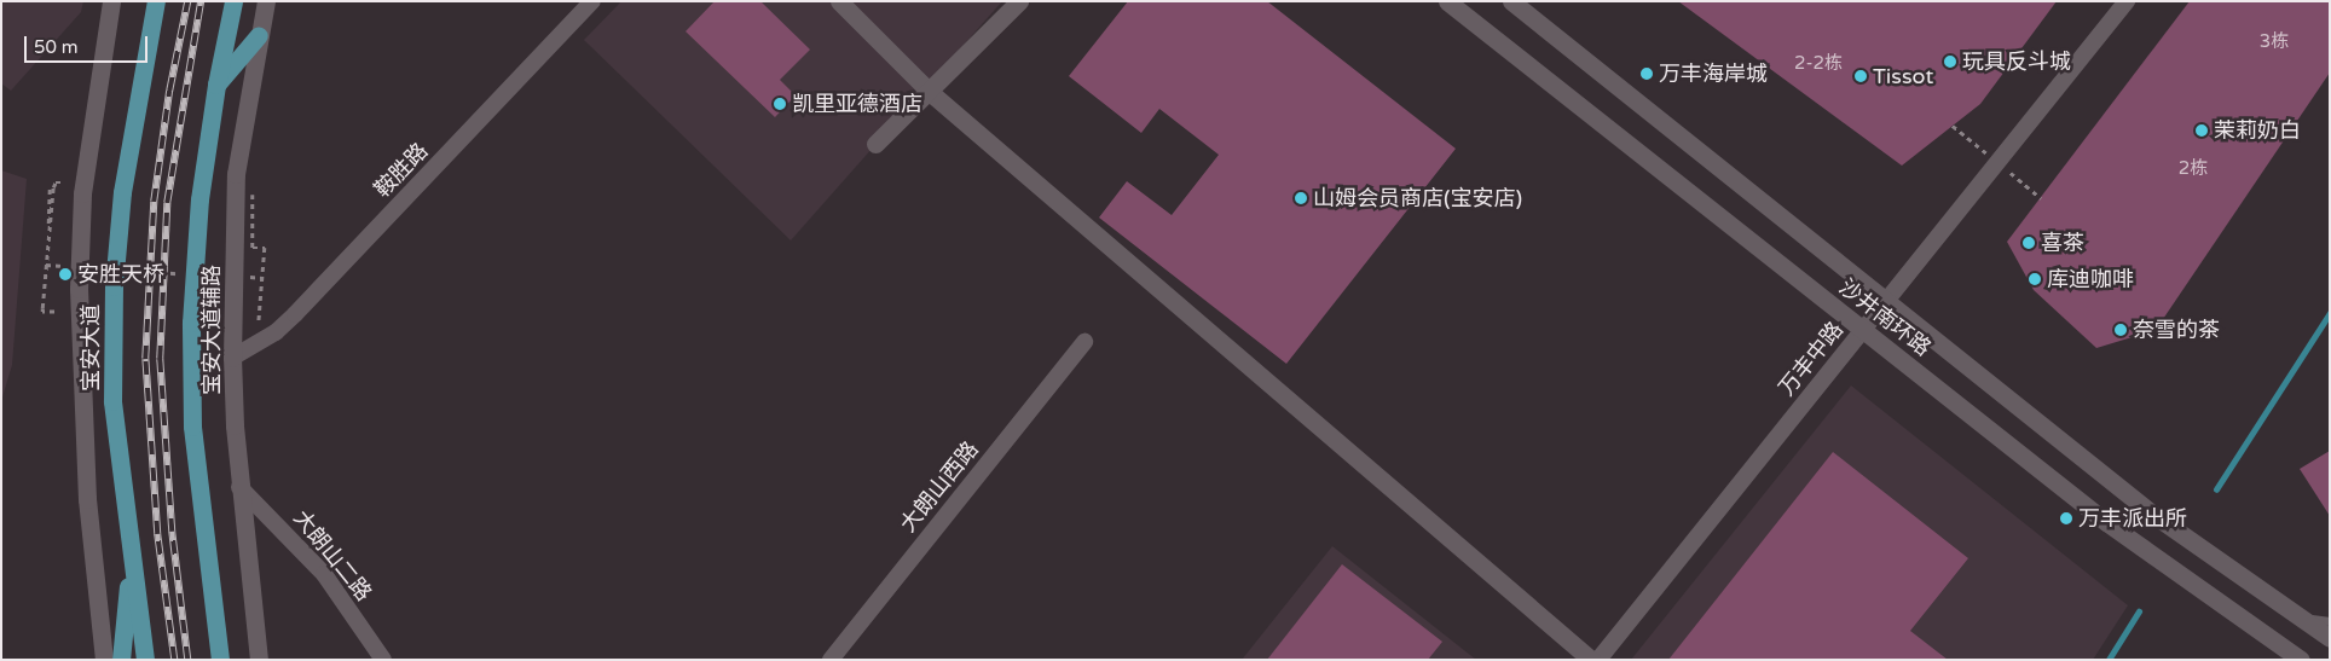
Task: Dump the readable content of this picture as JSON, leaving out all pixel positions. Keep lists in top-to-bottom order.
{
  "streets": {
    "main road": ["沙井南环路", "宝安大道辅路", "宝安大道"],
    "street": [
      "鞍胜路",
      "万丰中路",
      "大朗山西路",
      "大朗山二路"
    ]
  },
  "crossings": [
    ["鞍胜路", "宝安大道辅路"],
    ["沙井南环路", "万丰中路"],
    ["宝安大道辅路", "大朗山二路"]
  ],
  "places": [
    "玩具反斗城",
    "万丰海岸城",
    "Tissot",
    "凯里亚德酒店",
    "茉莉奶白",
    "山姆会员商店(宝安店)",
    "喜茶",
    "安胜天桥",
    "库迪咖啡",
    "奈雪的茶",
    "万丰派出所"
  ],
  "house_numbers": ["3栋", "2-2栋", "2栋"],
  "scale_bar": "50 m"
}
